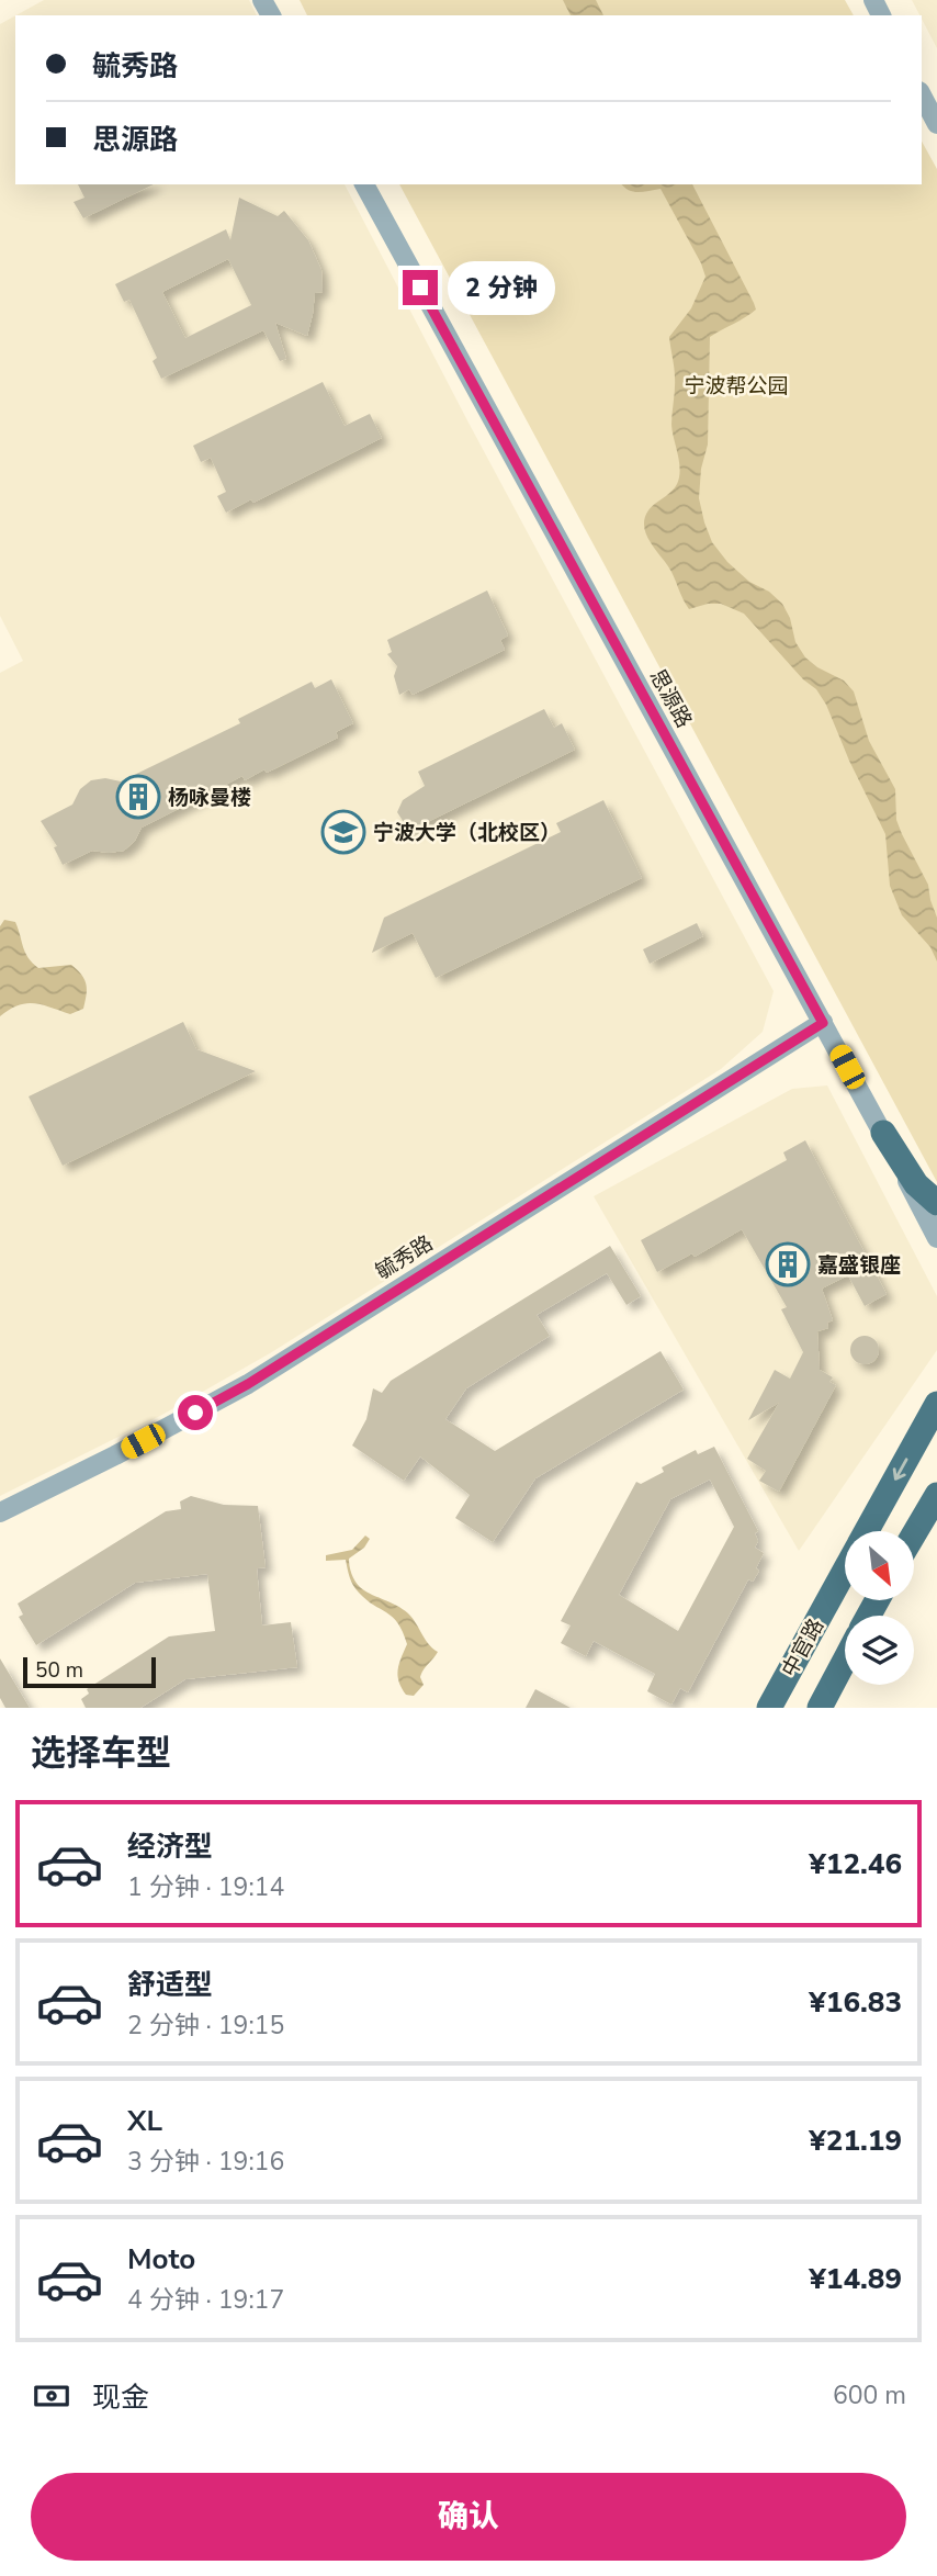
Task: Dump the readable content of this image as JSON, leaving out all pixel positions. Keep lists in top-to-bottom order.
{
  "streets": {
    "main road": ["中官路"],
    "street": ["思源路", "毓秀路"]
  },
  "crossings": [
    ["思源路", "毓秀路"]
  ],
  "parks": ["宁波帮公园"],
  "places": {
    "building": ["杨咏曼楼", "嘉盛银座"],
    "school or university": ["宁波大学（北校区）"]
  },
  "scale_bar": "50 m",
  "north": "bottom right",
  "page": {
    "banner": ["毓秀路", "思源路"],
    "bubble": "2 分钟",
    "scale": "50 m",
    "heading": "选择车型",
    "list": [
      {
        "name": "经济型",
        "note": "1 分钟 · 19:14",
        "value": "¥12.46"
      },
      {
        "name": "舒适型",
        "note": "2 分钟 · 19:15",
        "value": "¥16.83"
      },
      {
        "name": "XL",
        "note": "3 分钟 · 19:16",
        "value": "¥21.19"
      },
      {
        "name": "Moto",
        "note": "4 分钟 · 19:17",
        "value": "¥14.89"
      }
    ],
    "pay": ["现金", "600 m"],
    "buttons": "确认"
  }
}
